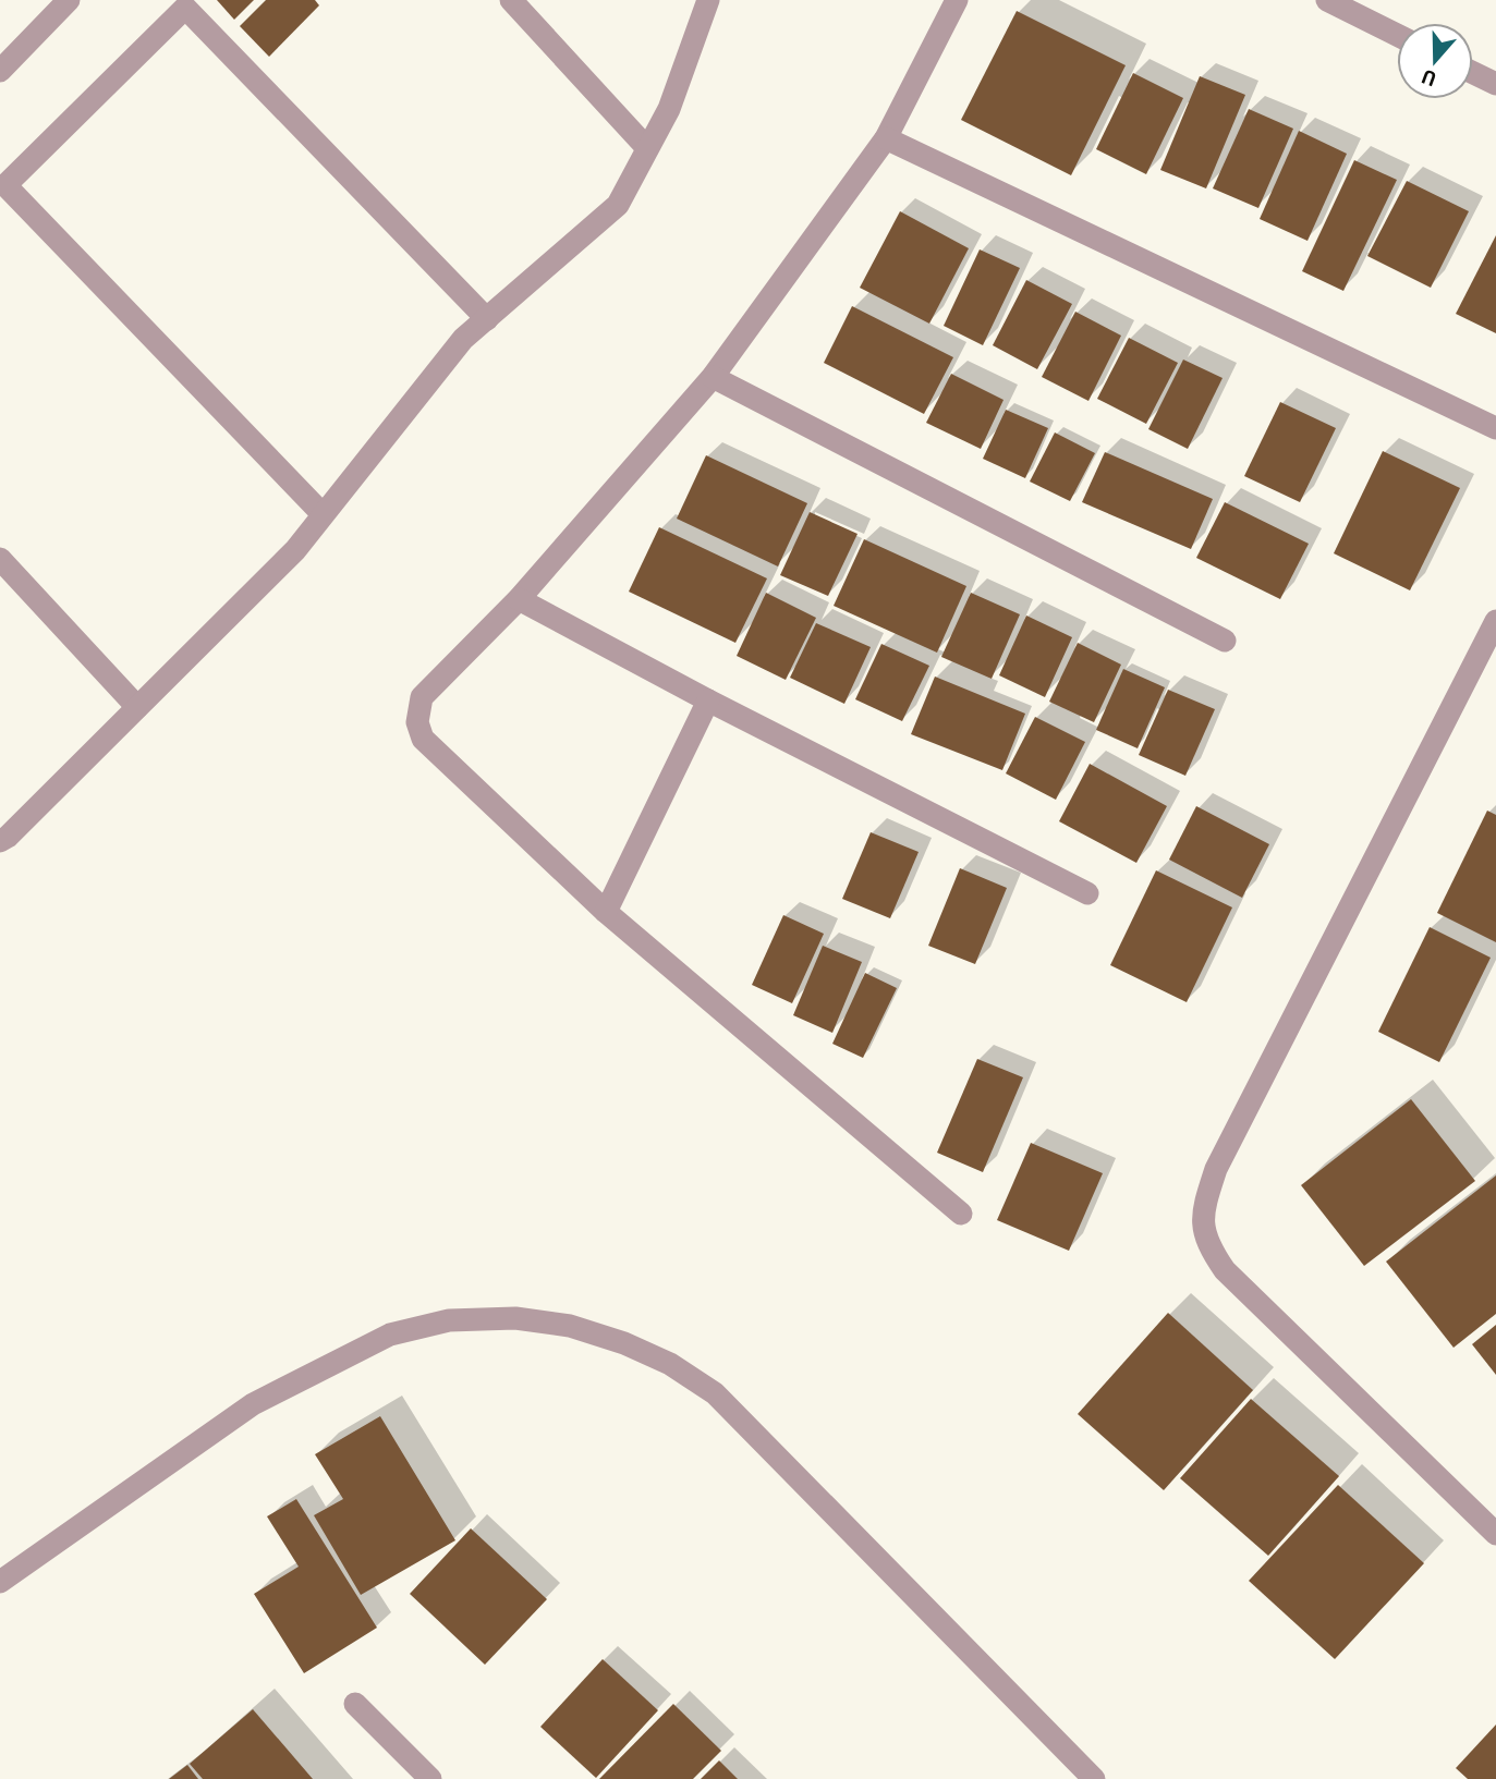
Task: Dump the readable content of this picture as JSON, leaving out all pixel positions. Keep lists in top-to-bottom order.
{
  "north": "bottom"
}
